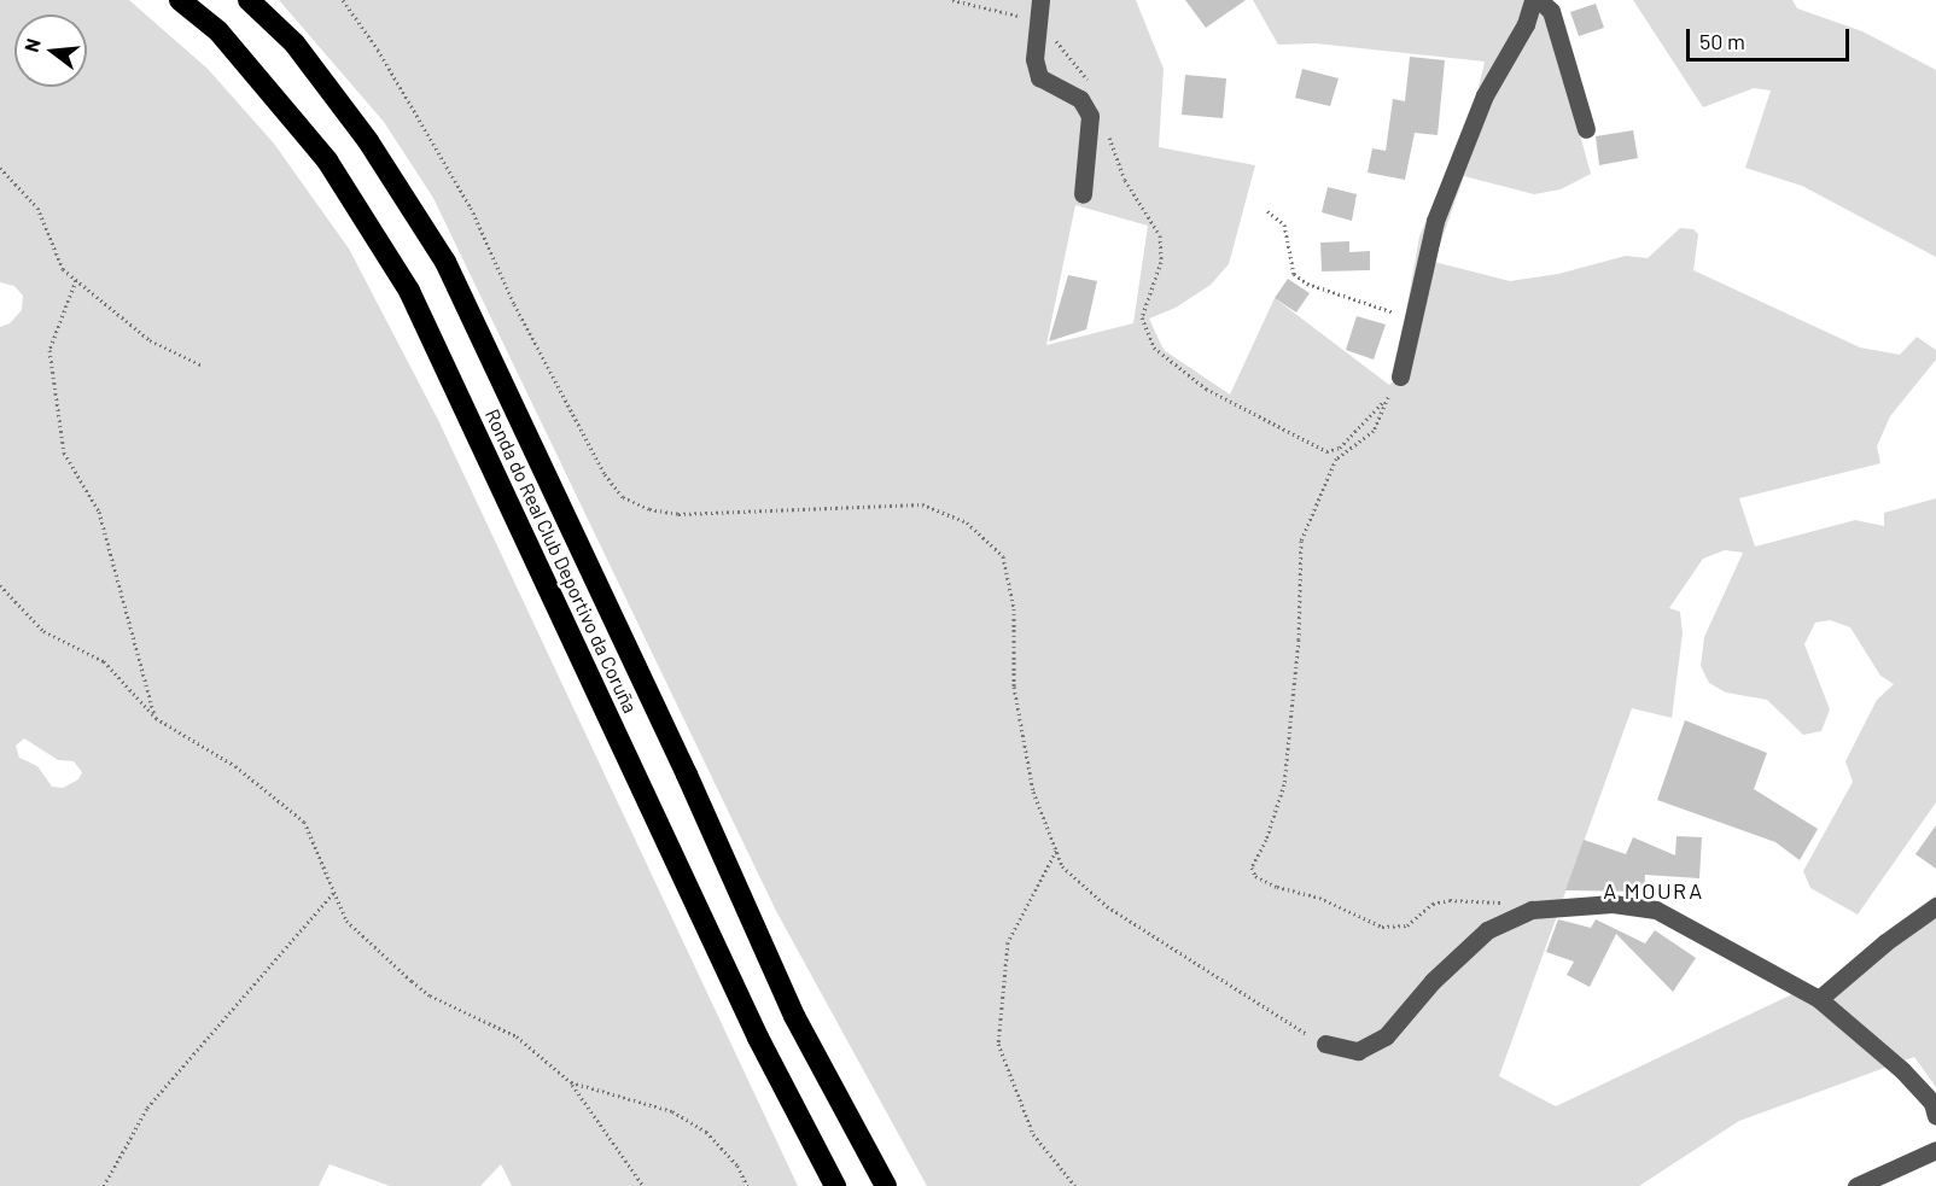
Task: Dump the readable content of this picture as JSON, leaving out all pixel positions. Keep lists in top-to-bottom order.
{
  "streets": {
    "highway": ["Ronda do Real Club Deportivo da Coruña"]
  },
  "districts": ["A MOURA"],
  "scale_bar": "50 m",
  "north": "left"
}
